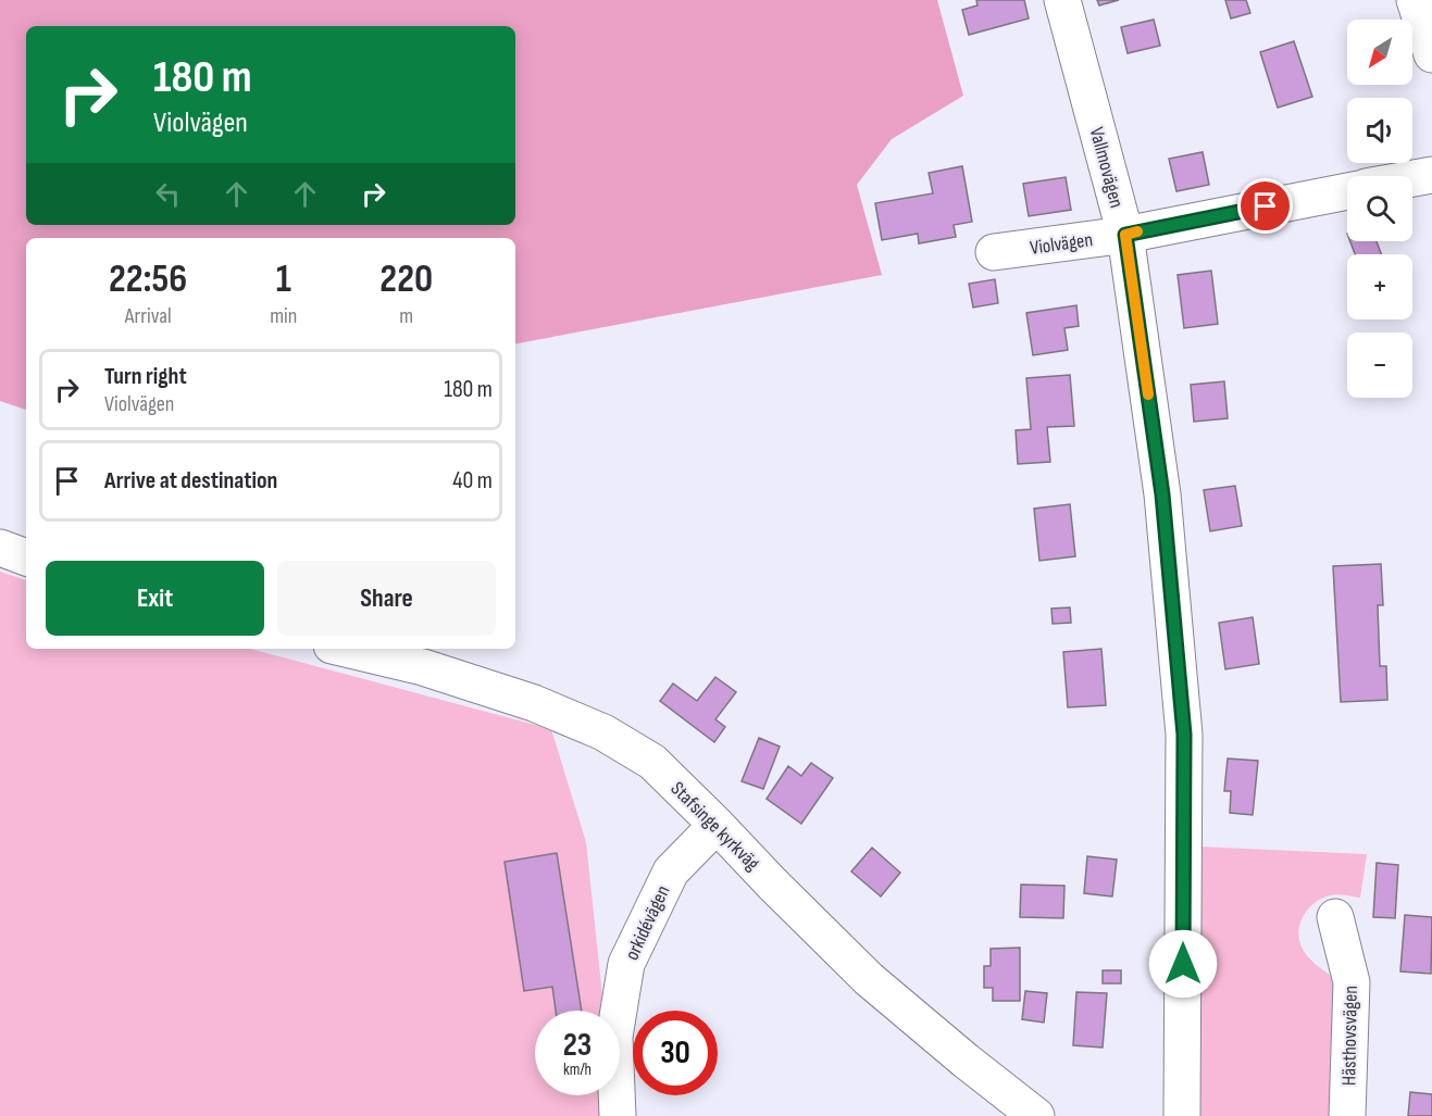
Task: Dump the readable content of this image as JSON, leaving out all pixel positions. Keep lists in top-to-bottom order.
{
  "streets": {
    "street": [
      "Vallmovägen",
      "Violvägen",
      "Stafsinge kyrkväg",
      "orkidévägen",
      "Hästhovsvägen"
    ]
  },
  "crossings": [
    ["Vallmovägen", "Violvägen"],
    ["Stafsinge kyrkväg", "orkidévägen"]
  ],
  "north": "bottom left",
  "page": {
    "map_buttons": ["+", "−"],
    "turn": ["180 m", "Violvägen"],
    "eta": [
      "22:56",
      "Arrival",
      "1",
      "min",
      "220",
      "m"
    ],
    "list": [
      {
        "name": "Turn right",
        "note": "Violvägen",
        "value": "180 m"
      },
      {
        "name": "Arrive at destination",
        "value": "40 m"
      }
    ],
    "buttons": ["Exit", "Share"],
    "speed": "23 km/h",
    "limit": "30"
  }
}
